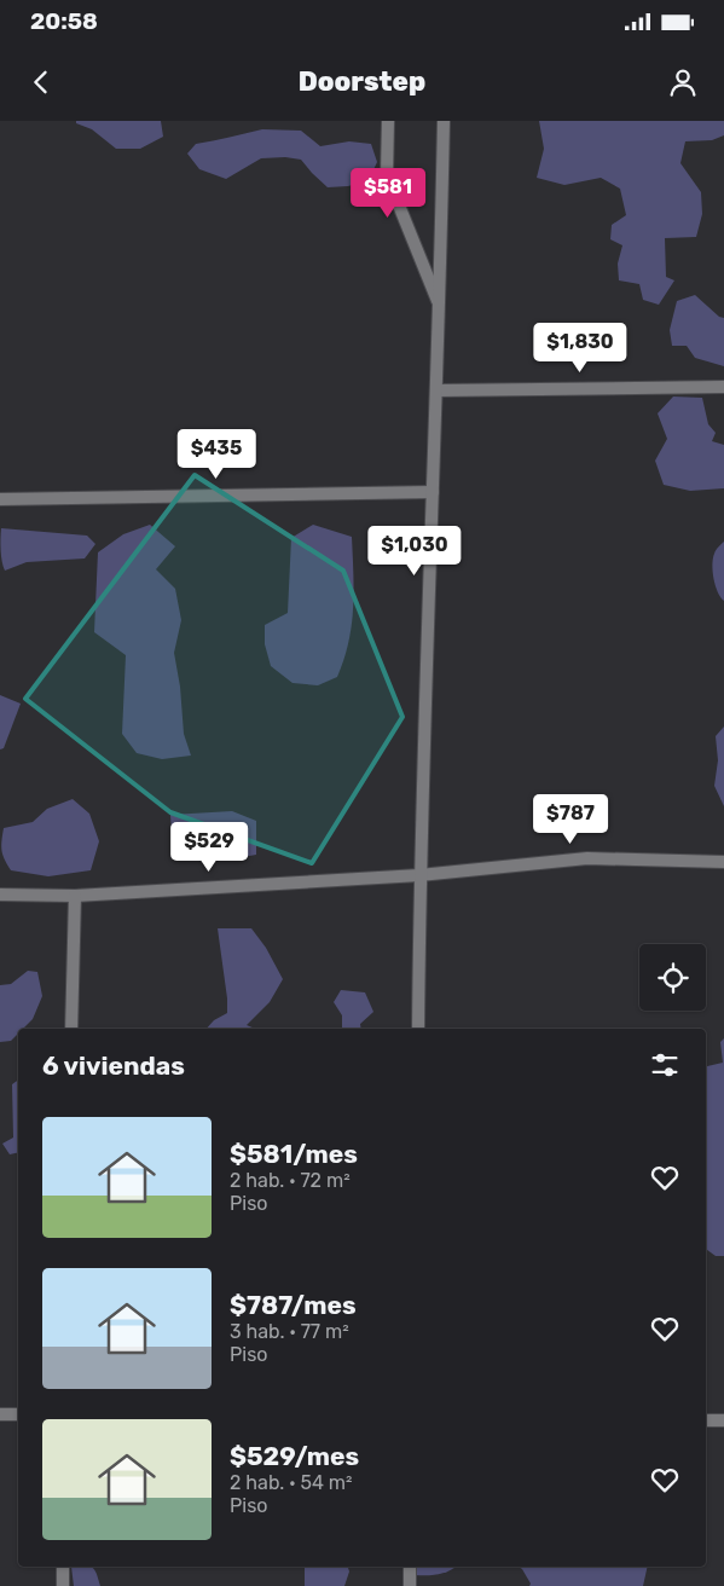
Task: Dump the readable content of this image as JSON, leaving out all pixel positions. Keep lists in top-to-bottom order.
{
  "page": {
    "status": "20:58",
    "header": "Doorstep",
    "price": [
      "$581",
      "$1,830",
      "$435",
      "$1,030",
      "$787",
      "$529"
    ],
    "heading": "6 viviendas",
    "list": [
      {
        "name": "$581/mes",
        "note": "2 hab. · 72 m² · Piso"
      },
      {
        "name": "$787/mes",
        "note": "3 hab. · 77 m² · Piso"
      },
      {
        "name": "$529/mes",
        "note": "2 hab. · 54 m² · Piso"
      }
    ]
  }
}
